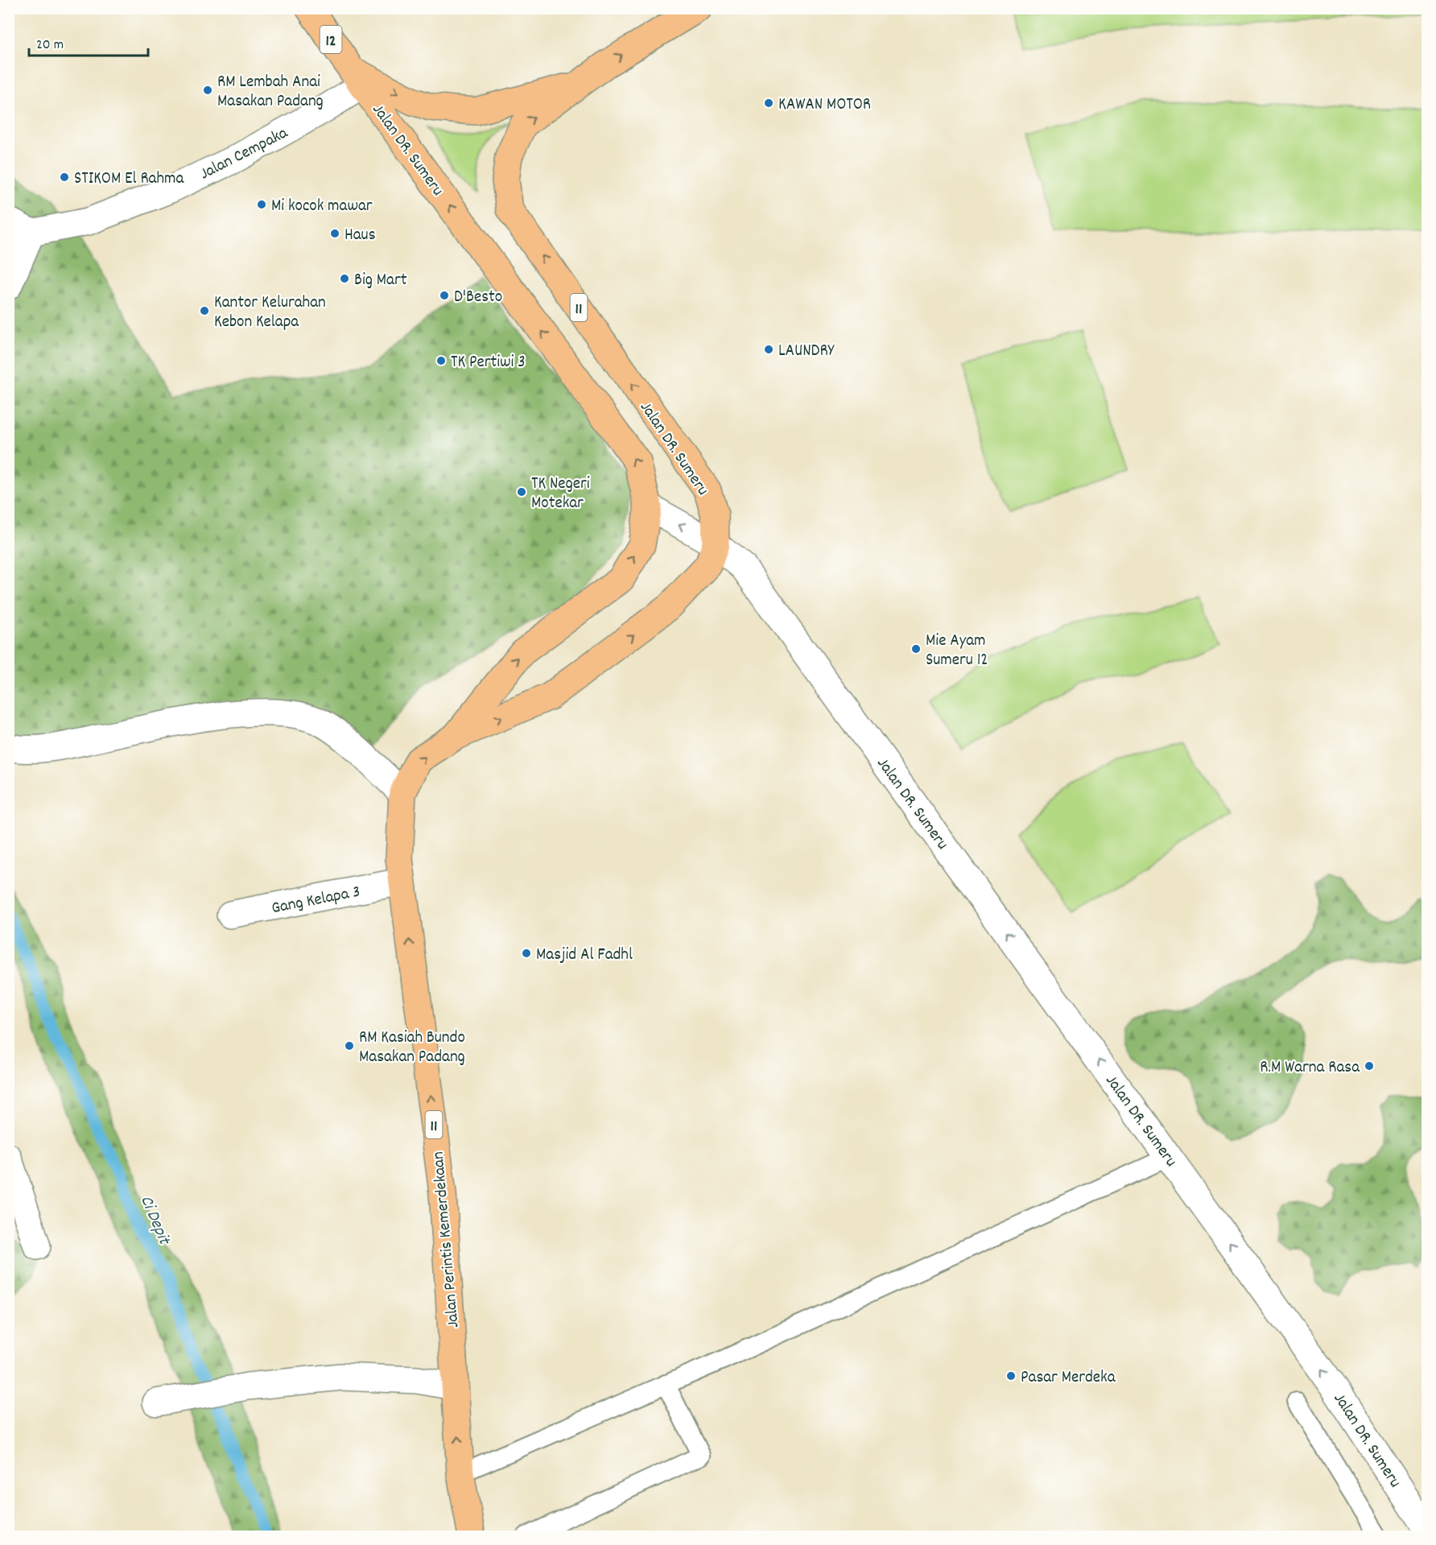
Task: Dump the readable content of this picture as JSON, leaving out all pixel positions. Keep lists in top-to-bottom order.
{
  "streets": {
    "main road": [
      "12",
      "Jalan DR. Sumeru",
      "11",
      "Jalan Perintis Kemerdekaan"
    ],
    "street": ["Jalan Cempaka", "Gang Kelapa 3"]
  },
  "crossings": [
    ["Jalan DR. Sumeru", "Jalan Cempaka"],
    ["Jalan DR. Sumeru", "11"],
    ["Jalan DR. Sumeru", "Jalan Perintis Kemerdekaan"],
    ["Gang Kelapa 3", "Jalan Perintis Kemerdekaan"]
  ],
  "one_way": ["Jalan DR. Sumeru", "Jalan Perintis Kemerdekaan"],
  "water": ["Ci Depit"],
  "places": [
    "RM Lembah Anai Masakan Padang",
    "KAWAN MOTOR",
    "STIKOM El Rahma",
    "Mi kocok mawar",
    "Haus",
    "Big Mart",
    "D'Besto",
    "Kantor Kelurahan Kebon Kelapa",
    "LAUNDRY",
    "TK Pertiwi 3",
    "TK Negeri Motekar",
    "Mie Ayam Sumeru 12",
    "Masjid Al Fadhl",
    "RM Kasiah Bundo Masakan Padang",
    "R.M Warna Rasa",
    "Pasar Merdeka"
  ],
  "scale_bar": "20 m"
}
